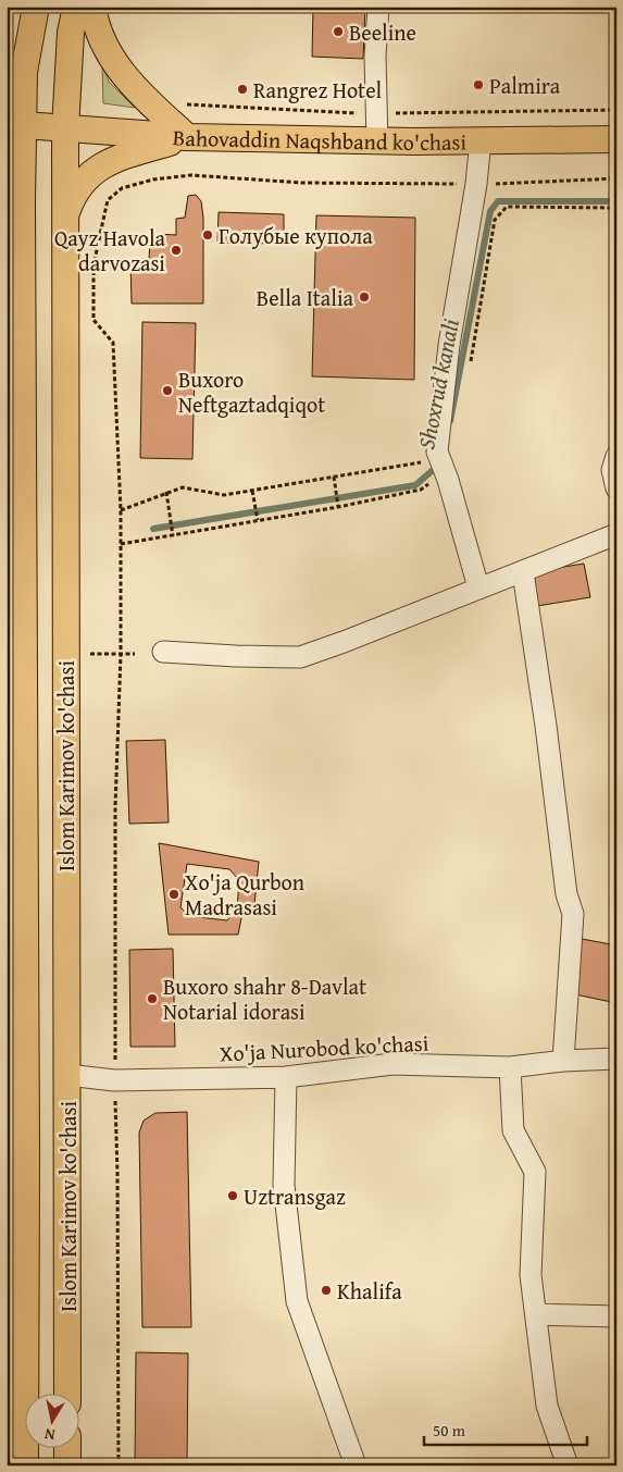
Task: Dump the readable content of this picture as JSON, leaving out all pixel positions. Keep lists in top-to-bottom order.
{
  "streets": {
    "main road": ["Bahovaddin Naqshband ko'chasi", "Islom Karimov ko'chasi"],
    "street": ["Xo'ja Nurobod ko'chasi"]
  },
  "crossings": [
    ["Bahovaddin Naqshband ko'chasi", "Islom Karimov ko'chasi"],
    ["Islom Karimov ko'chasi", "Xo'ja Nurobod ko'chasi"]
  ],
  "water": ["Shoxrud kanali"],
  "places": [
    "Beeline",
    "Palmira",
    "Rangrez Hotel",
    "Голубые купола",
    "Qayz Havola darvozasi",
    "Bella Italia",
    "Buxoro Neftgaztadqiqot",
    "Xo'ja Qurbon Madrasasi",
    "Buxoro shahr 8-Davlat Notarial idorasi",
    "Uztransgaz",
    "Khalifa"
  ],
  "scale_bar": "50 m",
  "north": "bottom"
}
